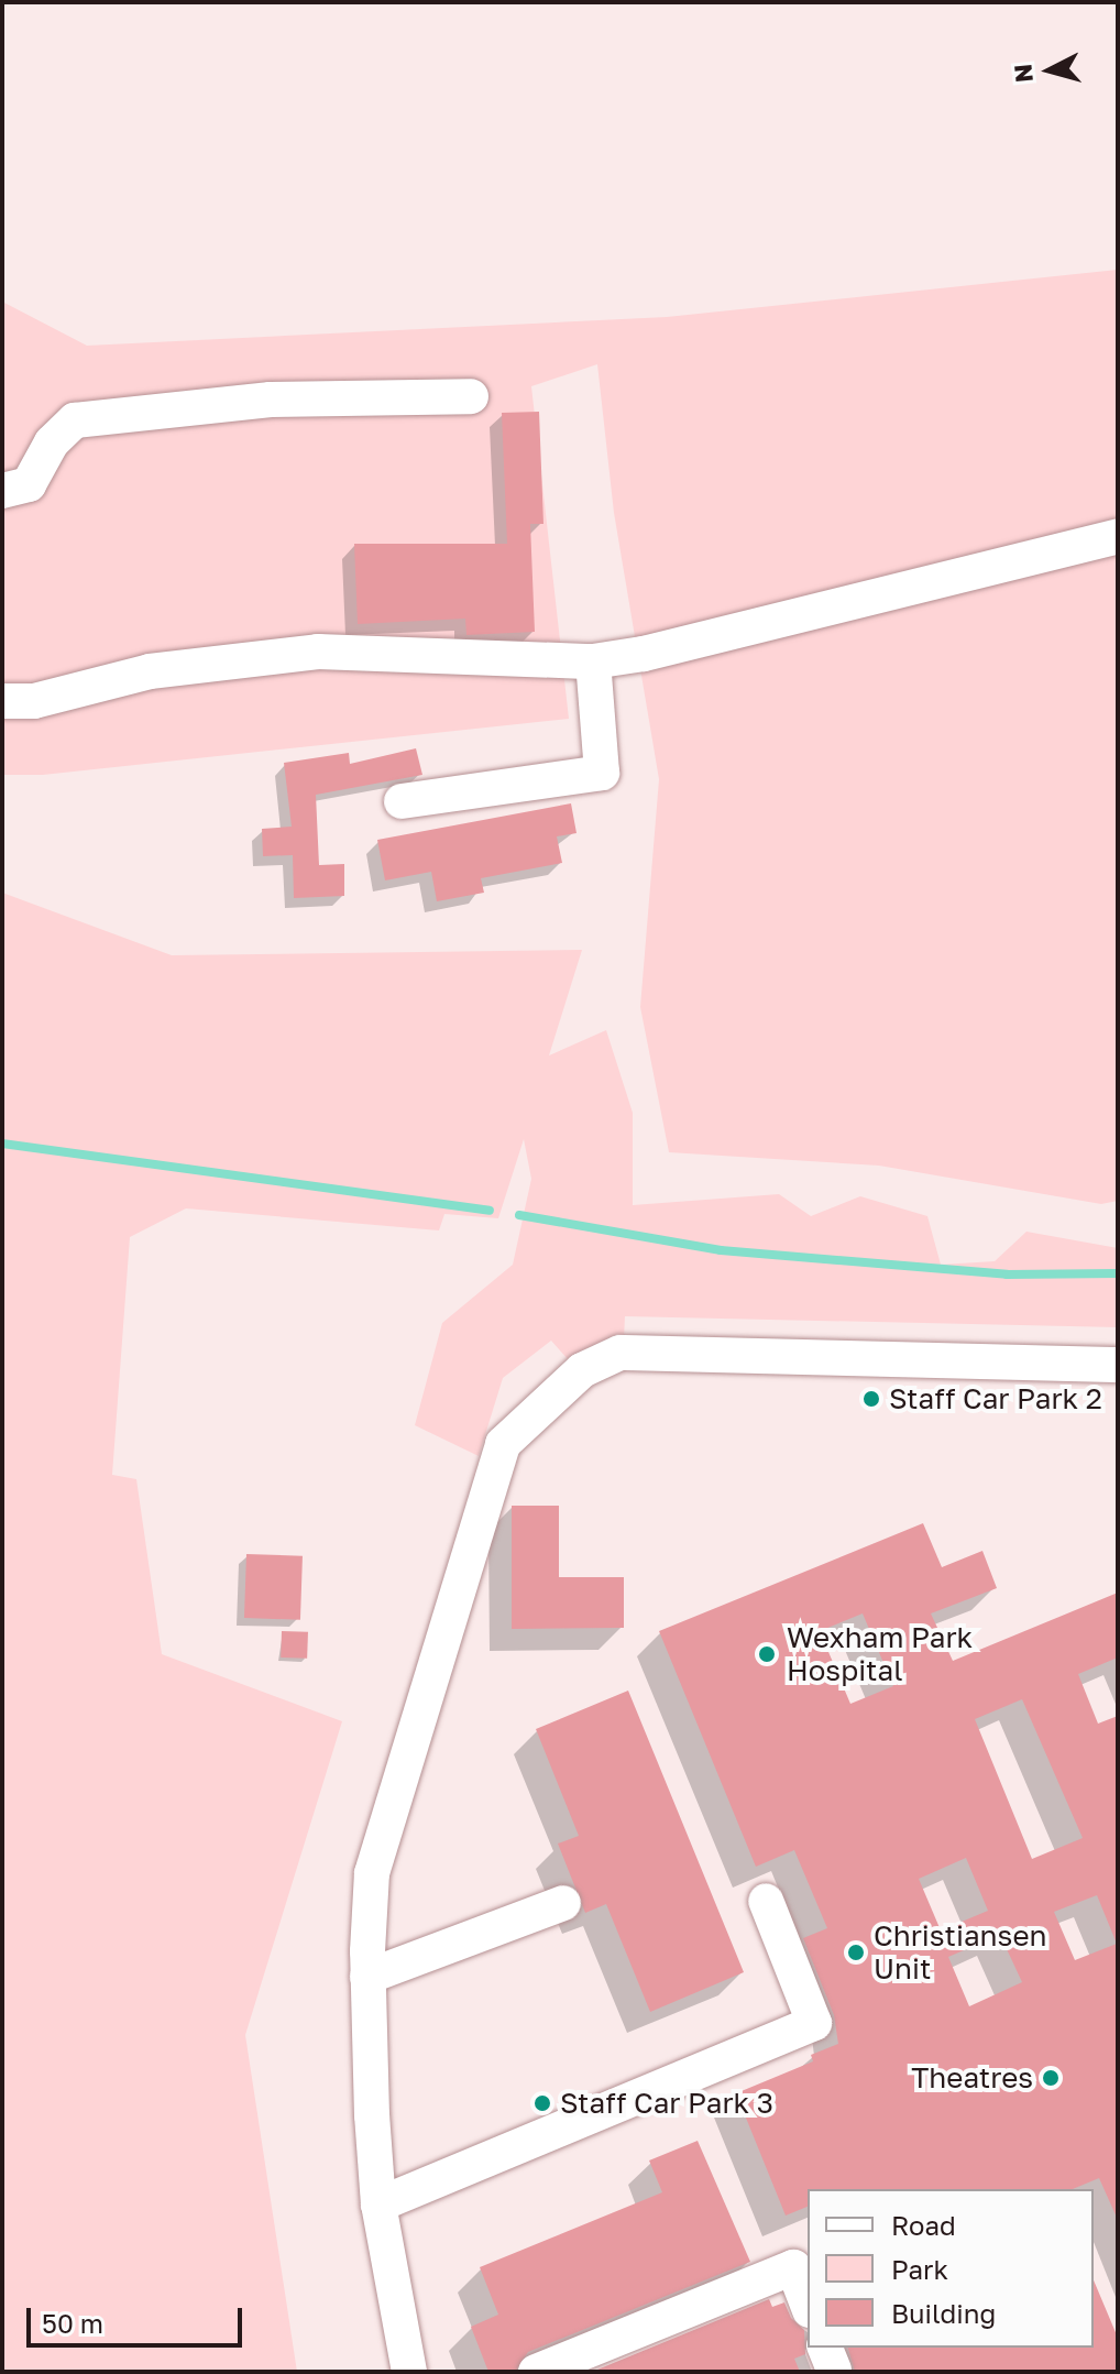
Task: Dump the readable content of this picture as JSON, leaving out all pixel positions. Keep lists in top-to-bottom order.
{
  "places": [
    "Staff Car Park 2",
    "Wexham Park Hospital",
    "Christiansen Unit",
    "Theatres",
    "Staff Car Park 3"
  ],
  "legend": ["Road", "Park", "Building"],
  "scale_bar": "50 m",
  "north": "left"
}
